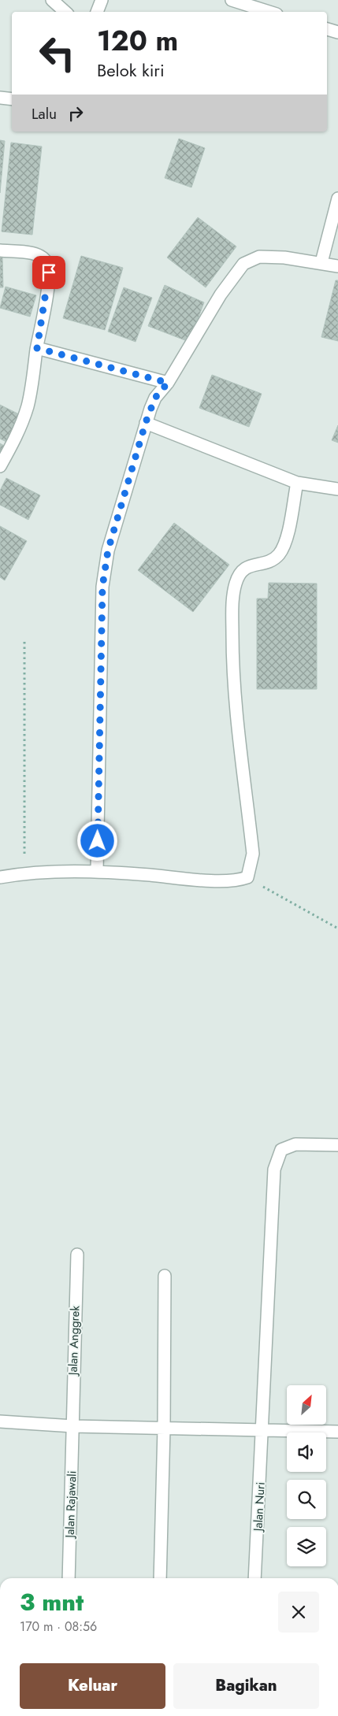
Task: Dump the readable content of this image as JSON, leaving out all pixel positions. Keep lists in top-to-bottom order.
{
  "streets": {
    "street": ["Jalan Anggrek", "Jalan Rajawali", "Jalan Nuri"]
  },
  "crossings": [
    ["Jalan Anggrek", "Jalan Rajawali"]
  ],
  "north": "top right",
  "page": {
    "turn": ["120 m", "Belok kiri"],
    "then": "Lalu",
    "heading": ["3 mnt", "170 m · 08:56"],
    "buttons": ["Keluar", "Bagikan"]
  }
}
